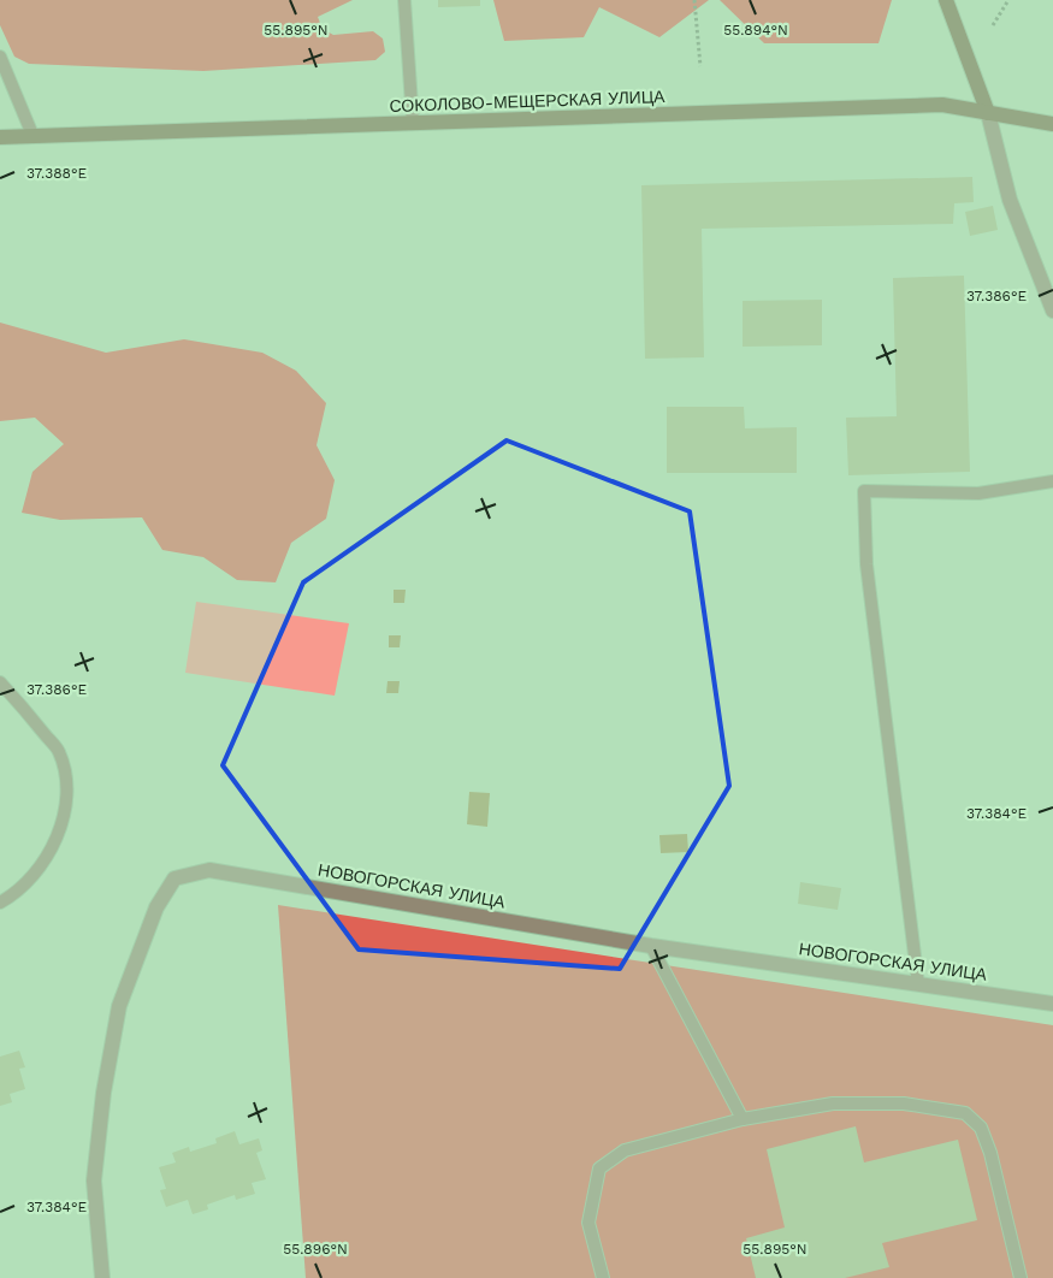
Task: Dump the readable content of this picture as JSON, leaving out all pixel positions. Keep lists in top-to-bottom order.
{
  "streets": {
    "street": ["СОКОЛОВО-МЕЩЕРСКАЯ УЛИЦА", "НОВОГОРСКАЯ УЛИЦА"]
  },
  "coordinates": [
    "55.895°N",
    "55.894°N",
    "37.388°E",
    "37.386°E",
    "37.384°E",
    "55.896°N"
  ]
}
